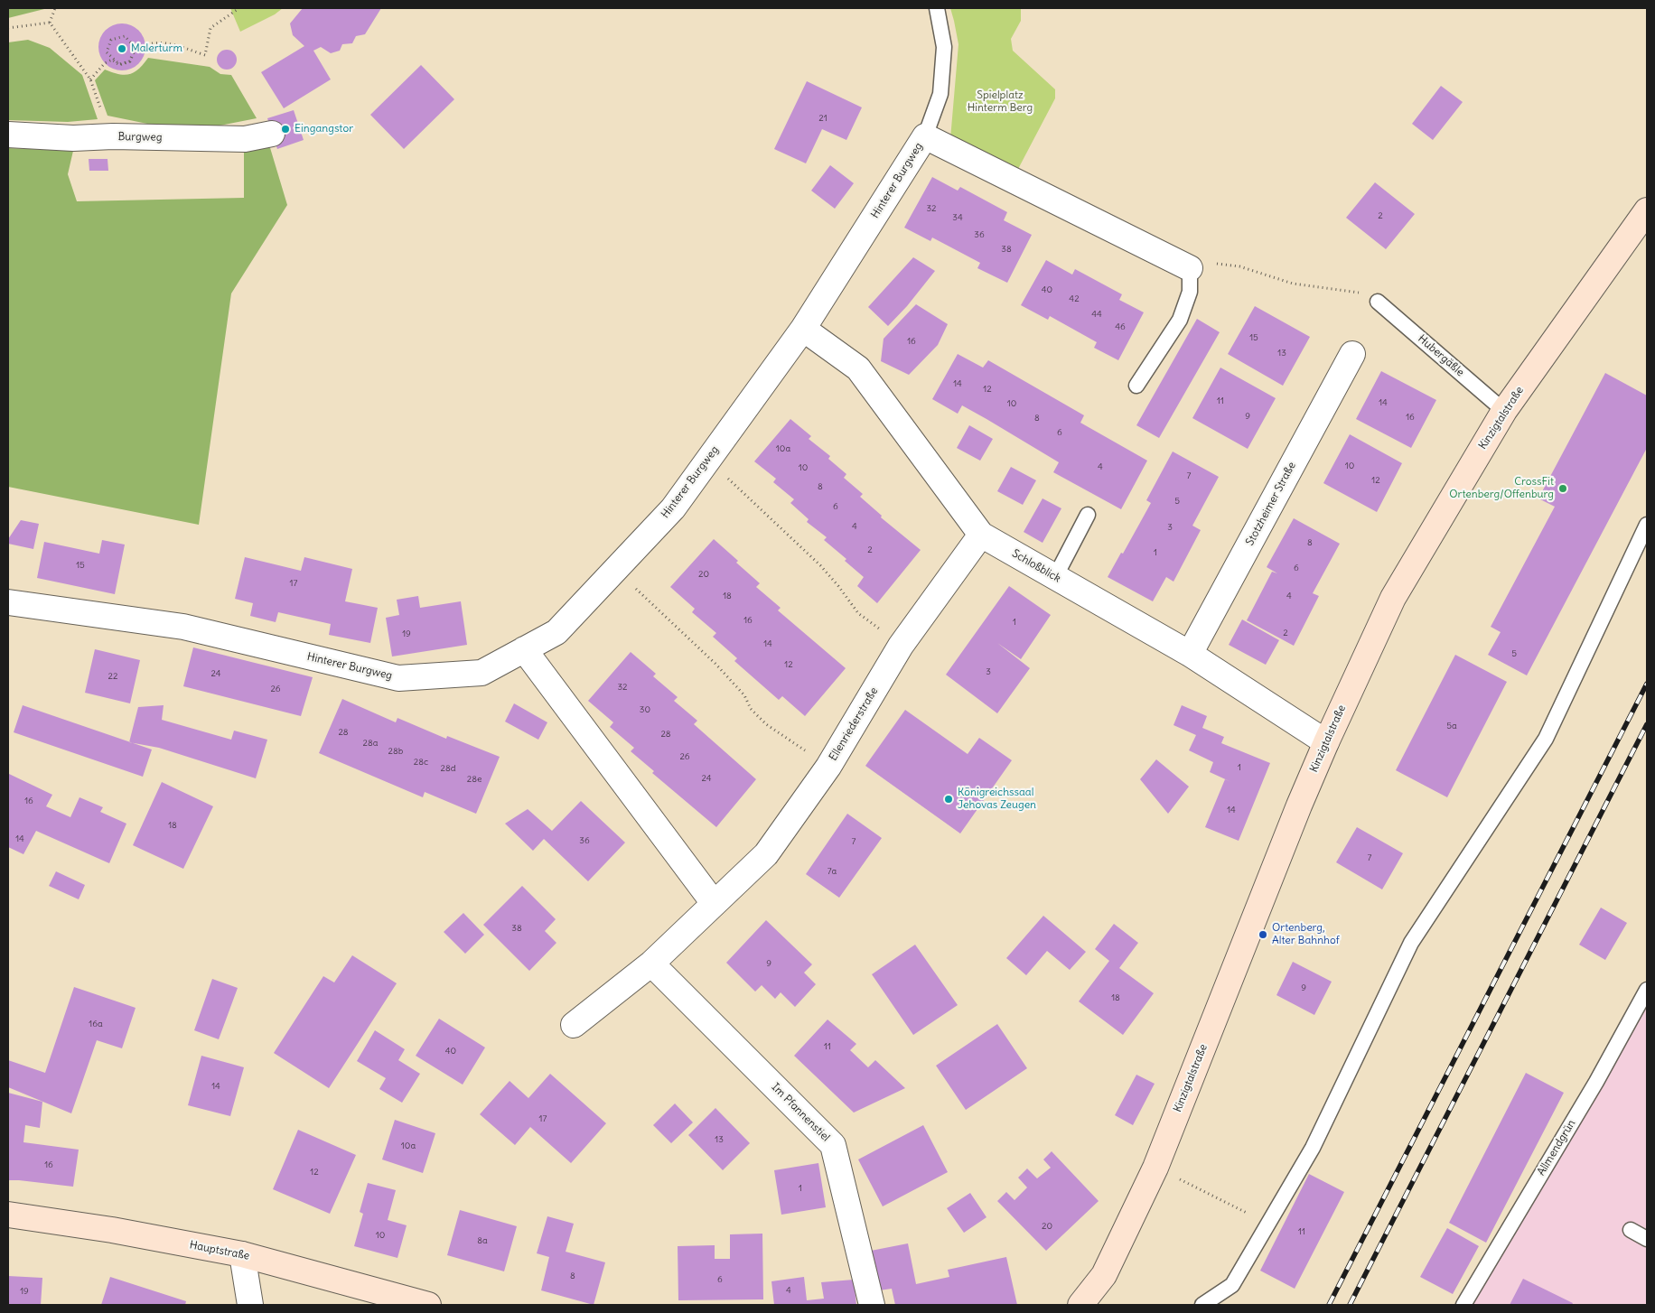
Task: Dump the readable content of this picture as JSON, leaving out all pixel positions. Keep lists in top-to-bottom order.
{
  "streets": {
    "main road": ["Kinzigtalstraße", "Hauptstraße"],
    "street": [
      "Burgweg",
      "Hinterer Burgweg",
      "Stotzheimer Straße",
      "Schloßblick",
      "Ellenriederstraße",
      "Im Pfannenstiel"
    ],
    "lane": ["Hubergäßle", "Allmendgrün"]
  },
  "crossings": [
    ["Hinterer Burgweg", "Schloßblick"],
    ["Hubergäßle", "Kinzigtalstraße"],
    ["Kinzigtalstraße", "Schloßblick"],
    ["Stotzheimer Straße", "Schloßblick"],
    ["Schloßblick", "Ellenriederstraße"],
    ["Ellenriederstraße", "Im Pfannenstiel"]
  ],
  "parks": ["Spielplatz Hinterm Berg"],
  "places": [
    "Malerturm",
    "Eingangstor",
    "CrossFit Ortenberg/Offenburg",
    "Königreichssaal Jehovas Zeugen",
    "Ortenberg, Alter Bahnhof"
  ],
  "house_numbers": [
    "21",
    "32",
    "2",
    "34",
    "36",
    "38",
    "40",
    "42",
    "44",
    "46",
    "15",
    "16",
    "13",
    "14",
    "12",
    "11",
    "14",
    "10",
    "9",
    "16",
    "8",
    "6",
    "10a",
    "10",
    "4",
    "10",
    "7",
    "12",
    "8",
    "5",
    "6",
    "4",
    "3",
    "8",
    "2",
    "1",
    "15",
    "6",
    "20",
    "17",
    "18",
    "4",
    "16",
    "1",
    "2",
    "19",
    "14",
    "5",
    "12",
    "3",
    "24",
    "22",
    "32",
    "26",
    "30",
    "5a",
    "28",
    "28",
    "28a",
    "28b",
    "26",
    "28c",
    "1",
    "28d",
    "24",
    "28e",
    "16",
    "14",
    "18",
    "14",
    "36",
    "7",
    "7",
    "7a",
    "38",
    "9",
    "9",
    "18",
    "16a",
    "11",
    "40",
    "14",
    "17",
    "13",
    "10a",
    "16",
    "12",
    "1",
    "20",
    "11",
    "10",
    "8a",
    "8",
    "6",
    "4",
    "19"
  ]
}
